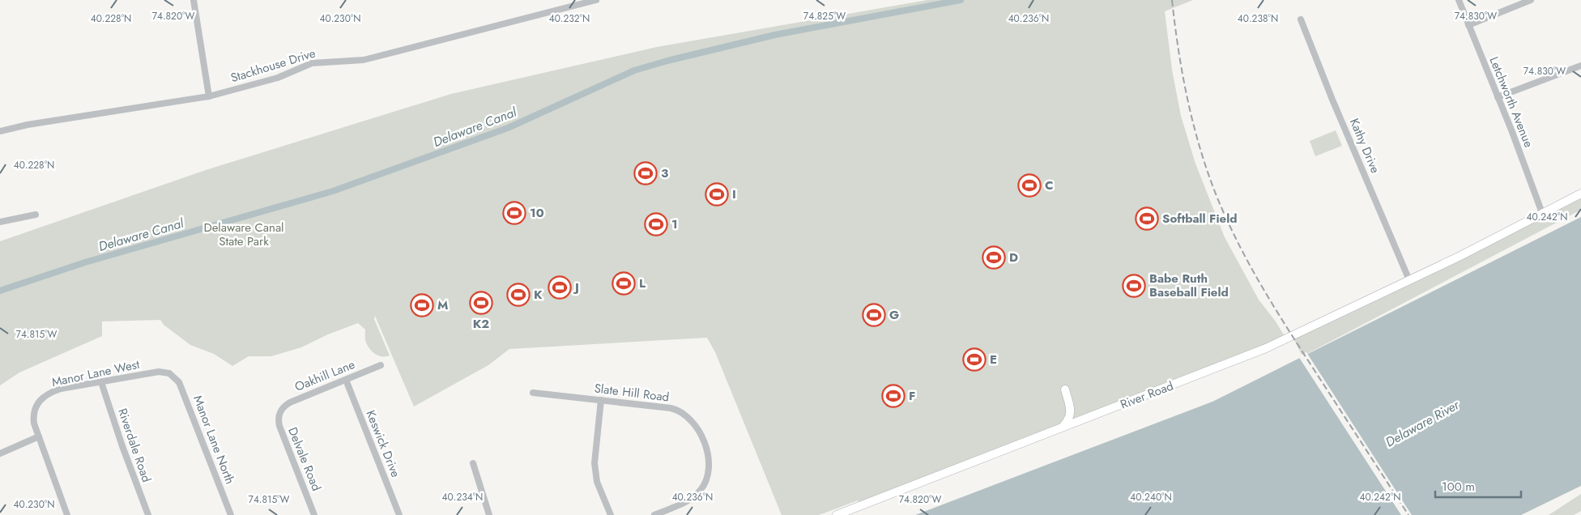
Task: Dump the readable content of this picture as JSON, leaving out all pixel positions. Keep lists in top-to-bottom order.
{
  "streets": {
    "main road": ["River Road"],
    "street": [
      "Stackhouse Drive",
      "Letchworth Avenue",
      "Kathy Drive",
      "Manor Lane West",
      "Oakhill Lane",
      "Slate Hill Road",
      "Manor Lane North",
      "Keswick Drive",
      "Riverdale Road",
      "Delvale Road"
    ]
  },
  "crossings": [
    ["Letchworth Avenue", "River Road"],
    ["Kathy Drive", "River Road"],
    ["Manor Lane West", "Manor Lane North"],
    ["Manor Lane West", "Riverdale Road"],
    ["Oakhill Lane", "Keswick Drive"],
    ["Oakhill Lane", "Delvale Road"]
  ],
  "water": ["Delaware Canal", "Delaware River"],
  "parks": ["Delaware Canal State Park"],
  "places": {
    "sports": [
      "3",
      "C",
      "I",
      "10",
      "Softball Field",
      "1",
      "D",
      "L",
      "Babe Ruth Baseball Field",
      "J",
      "K",
      "K2",
      "M",
      "G",
      "E",
      "F"
    ]
  },
  "scale_bar": "100 m",
  "coordinates": [
    "74.820°W",
    "74.825°W",
    "74.830°W",
    "40.228°N",
    "40.230°N",
    "40.232°N",
    "40.236°N",
    "40.238°N",
    "40.242°N",
    "74.815°W",
    "40.234°N",
    "40.240°N"
  ]
}
